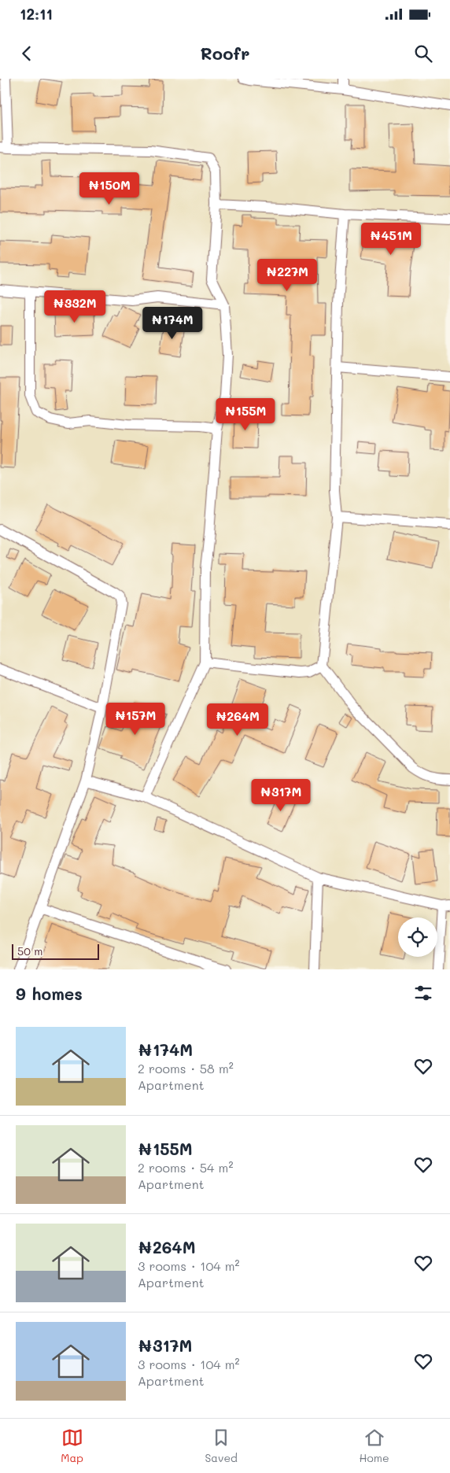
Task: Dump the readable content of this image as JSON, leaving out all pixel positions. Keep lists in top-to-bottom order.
{
  "scale_bar": "50 m",
  "page": {
    "status": "12:11",
    "header": "Roofr",
    "price": [
      "₦150M",
      "₦451M",
      "₦227M",
      "₦332M",
      "₦174M",
      "₦155M",
      "₦157M",
      "₦264M",
      "₦317M"
    ],
    "scale": "50 m",
    "heading": "9 homes",
    "list": [
      {
        "name": "₦174M",
        "note": "2 rooms · 58 m² · Apartment"
      },
      {
        "name": "₦155M",
        "note": "2 rooms · 54 m² · Apartment"
      },
      {
        "name": "₦264M",
        "note": "3 rooms · 104 m² · Apartment"
      },
      {
        "name": "₦317M",
        "note": "3 rooms · 104 m² · Apartment"
      }
    ],
    "tabs": ["Map", "Saved", "Home"]
  }
}
